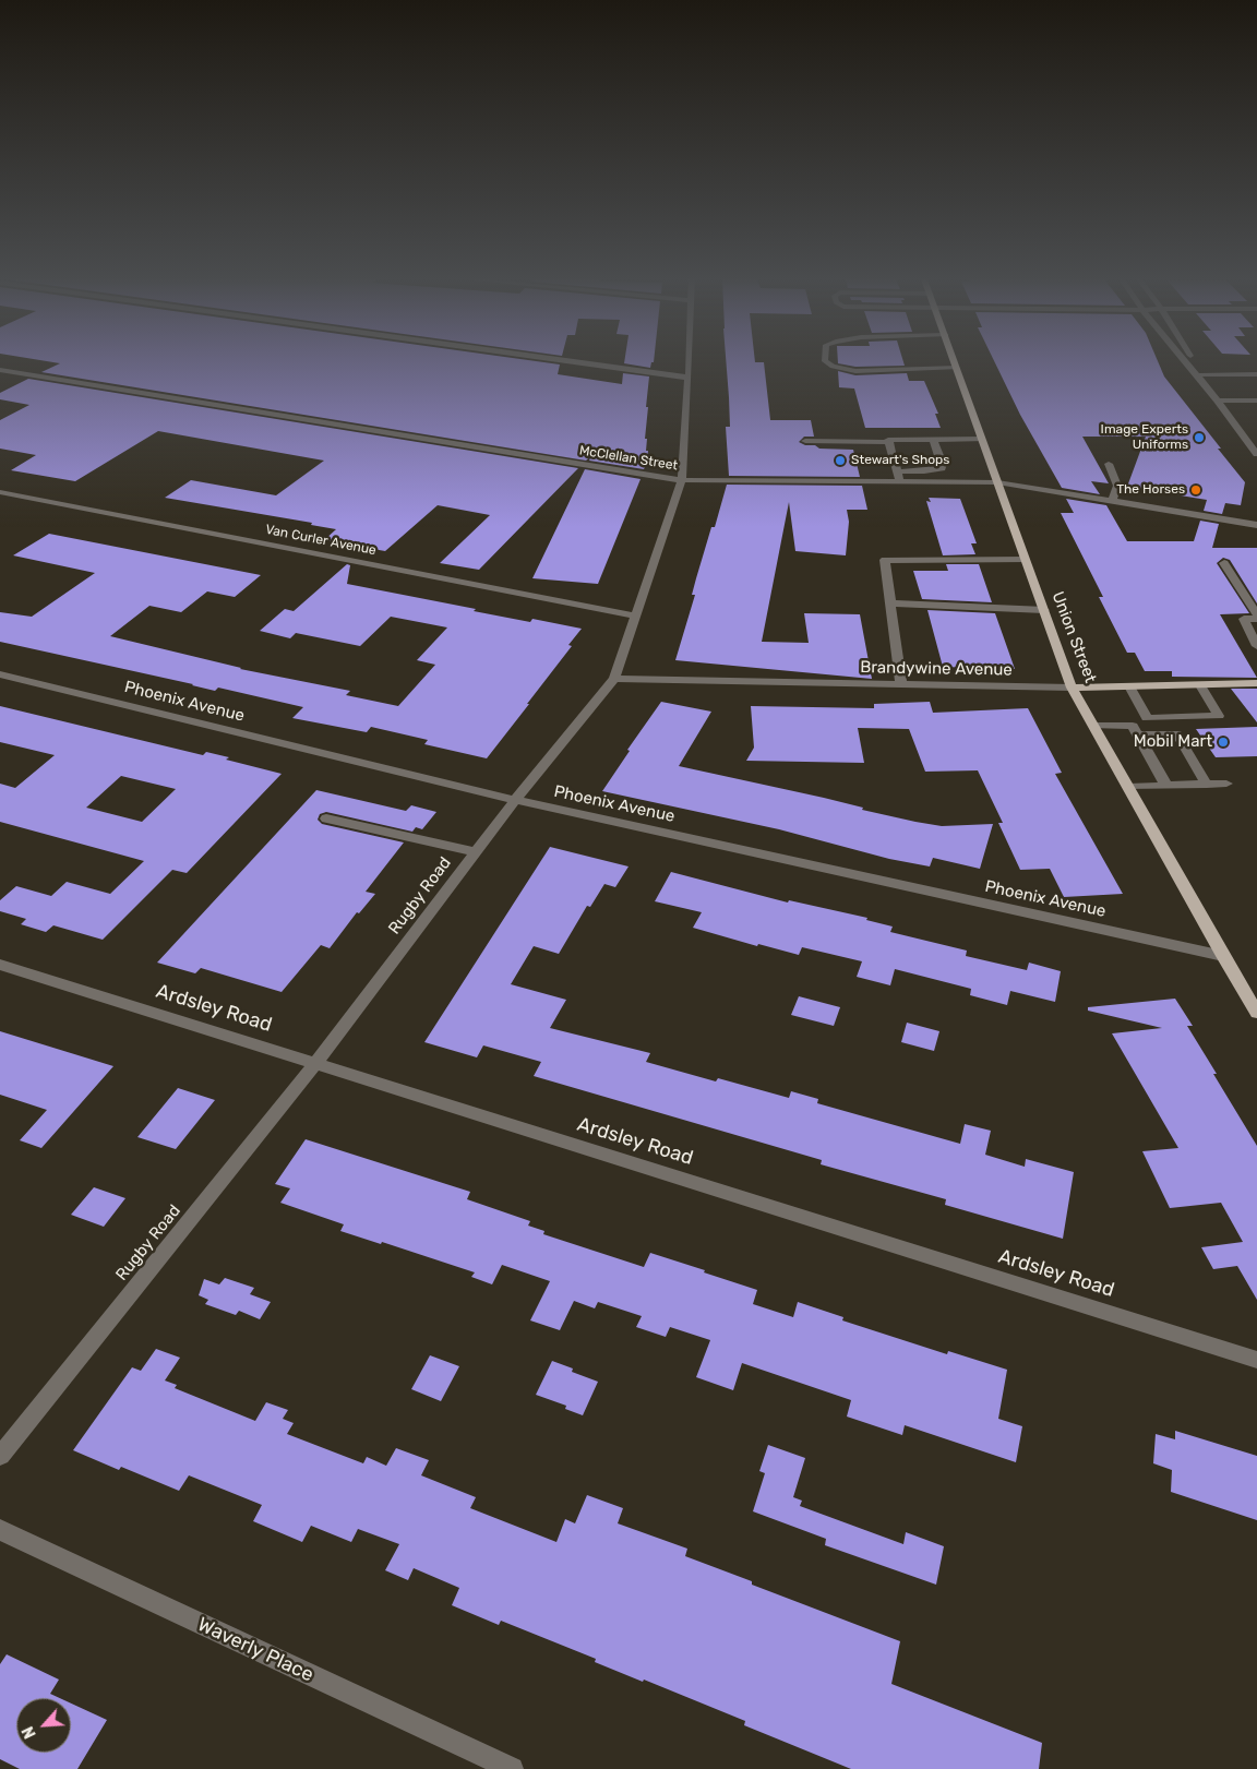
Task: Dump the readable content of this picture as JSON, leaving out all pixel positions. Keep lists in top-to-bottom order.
{
  "streets": {
    "main road": ["Union Street", "Brandywine Avenue"],
    "street": [
      "McClellan Street",
      "Van Curler Avenue",
      "Phoenix Avenue",
      "Rugby Road",
      "Ardsley Road",
      "Waverly Place"
    ]
  },
  "crossings": [
    ["McClellan Street", "Union Street"],
    ["McClellan Street", "Rugby Road"],
    ["Van Curler Avenue", "Rugby Road"],
    ["Union Street", "Brandywine Avenue"],
    ["Union Street", "Phoenix Avenue"],
    ["Brandywine Avenue", "Rugby Road"],
    ["Phoenix Avenue", "Rugby Road"],
    ["Rugby Road", "Ardsley Road"]
  ],
  "places": [
    "Image Experts Uniforms",
    "Stewart's Shops",
    "The Horses",
    "Mobil Mart"
  ],
  "north": "bottom left"
}
